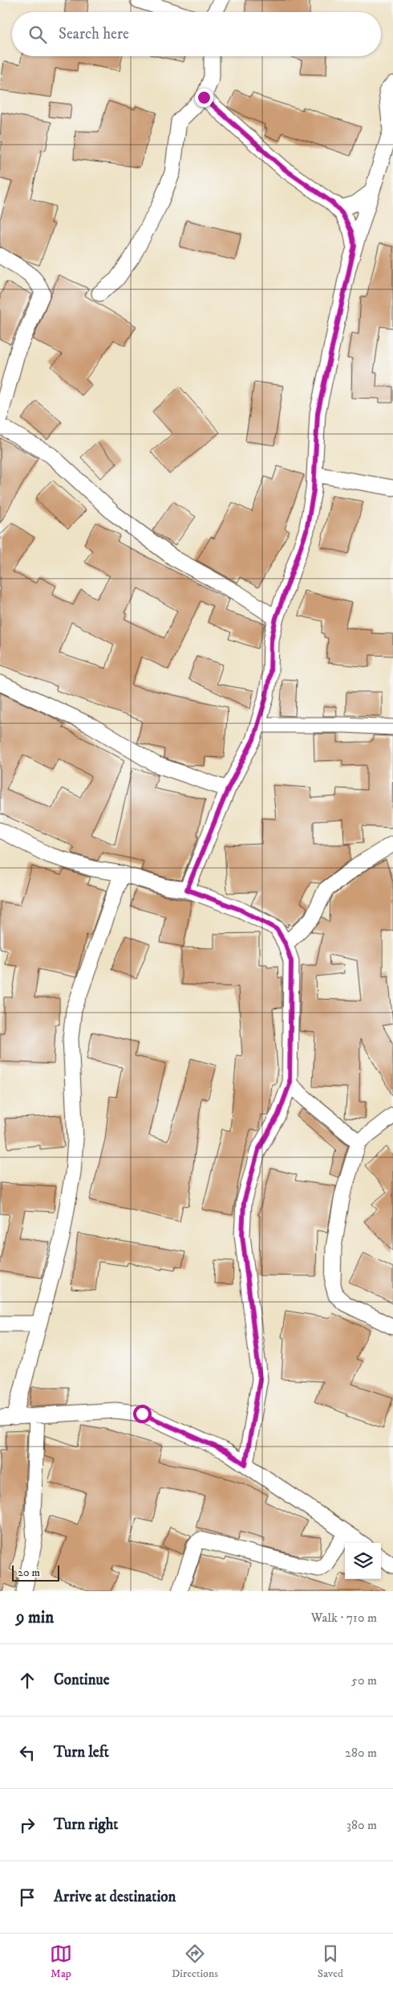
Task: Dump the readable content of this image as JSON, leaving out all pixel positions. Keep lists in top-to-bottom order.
{
  "scale_bar": "20 m",
  "page": {
    "search": "Search here",
    "scale": "20 m",
    "heading": ["9 min", "Walk · 710 m"],
    "list": [
      ["Continue", "50 m"],
      ["Turn left", "280 m"],
      ["Turn right", "380 m"],
      "Arrive at destination"
    ],
    "nav": ["Map", "Directions", "Saved"]
  }
}
